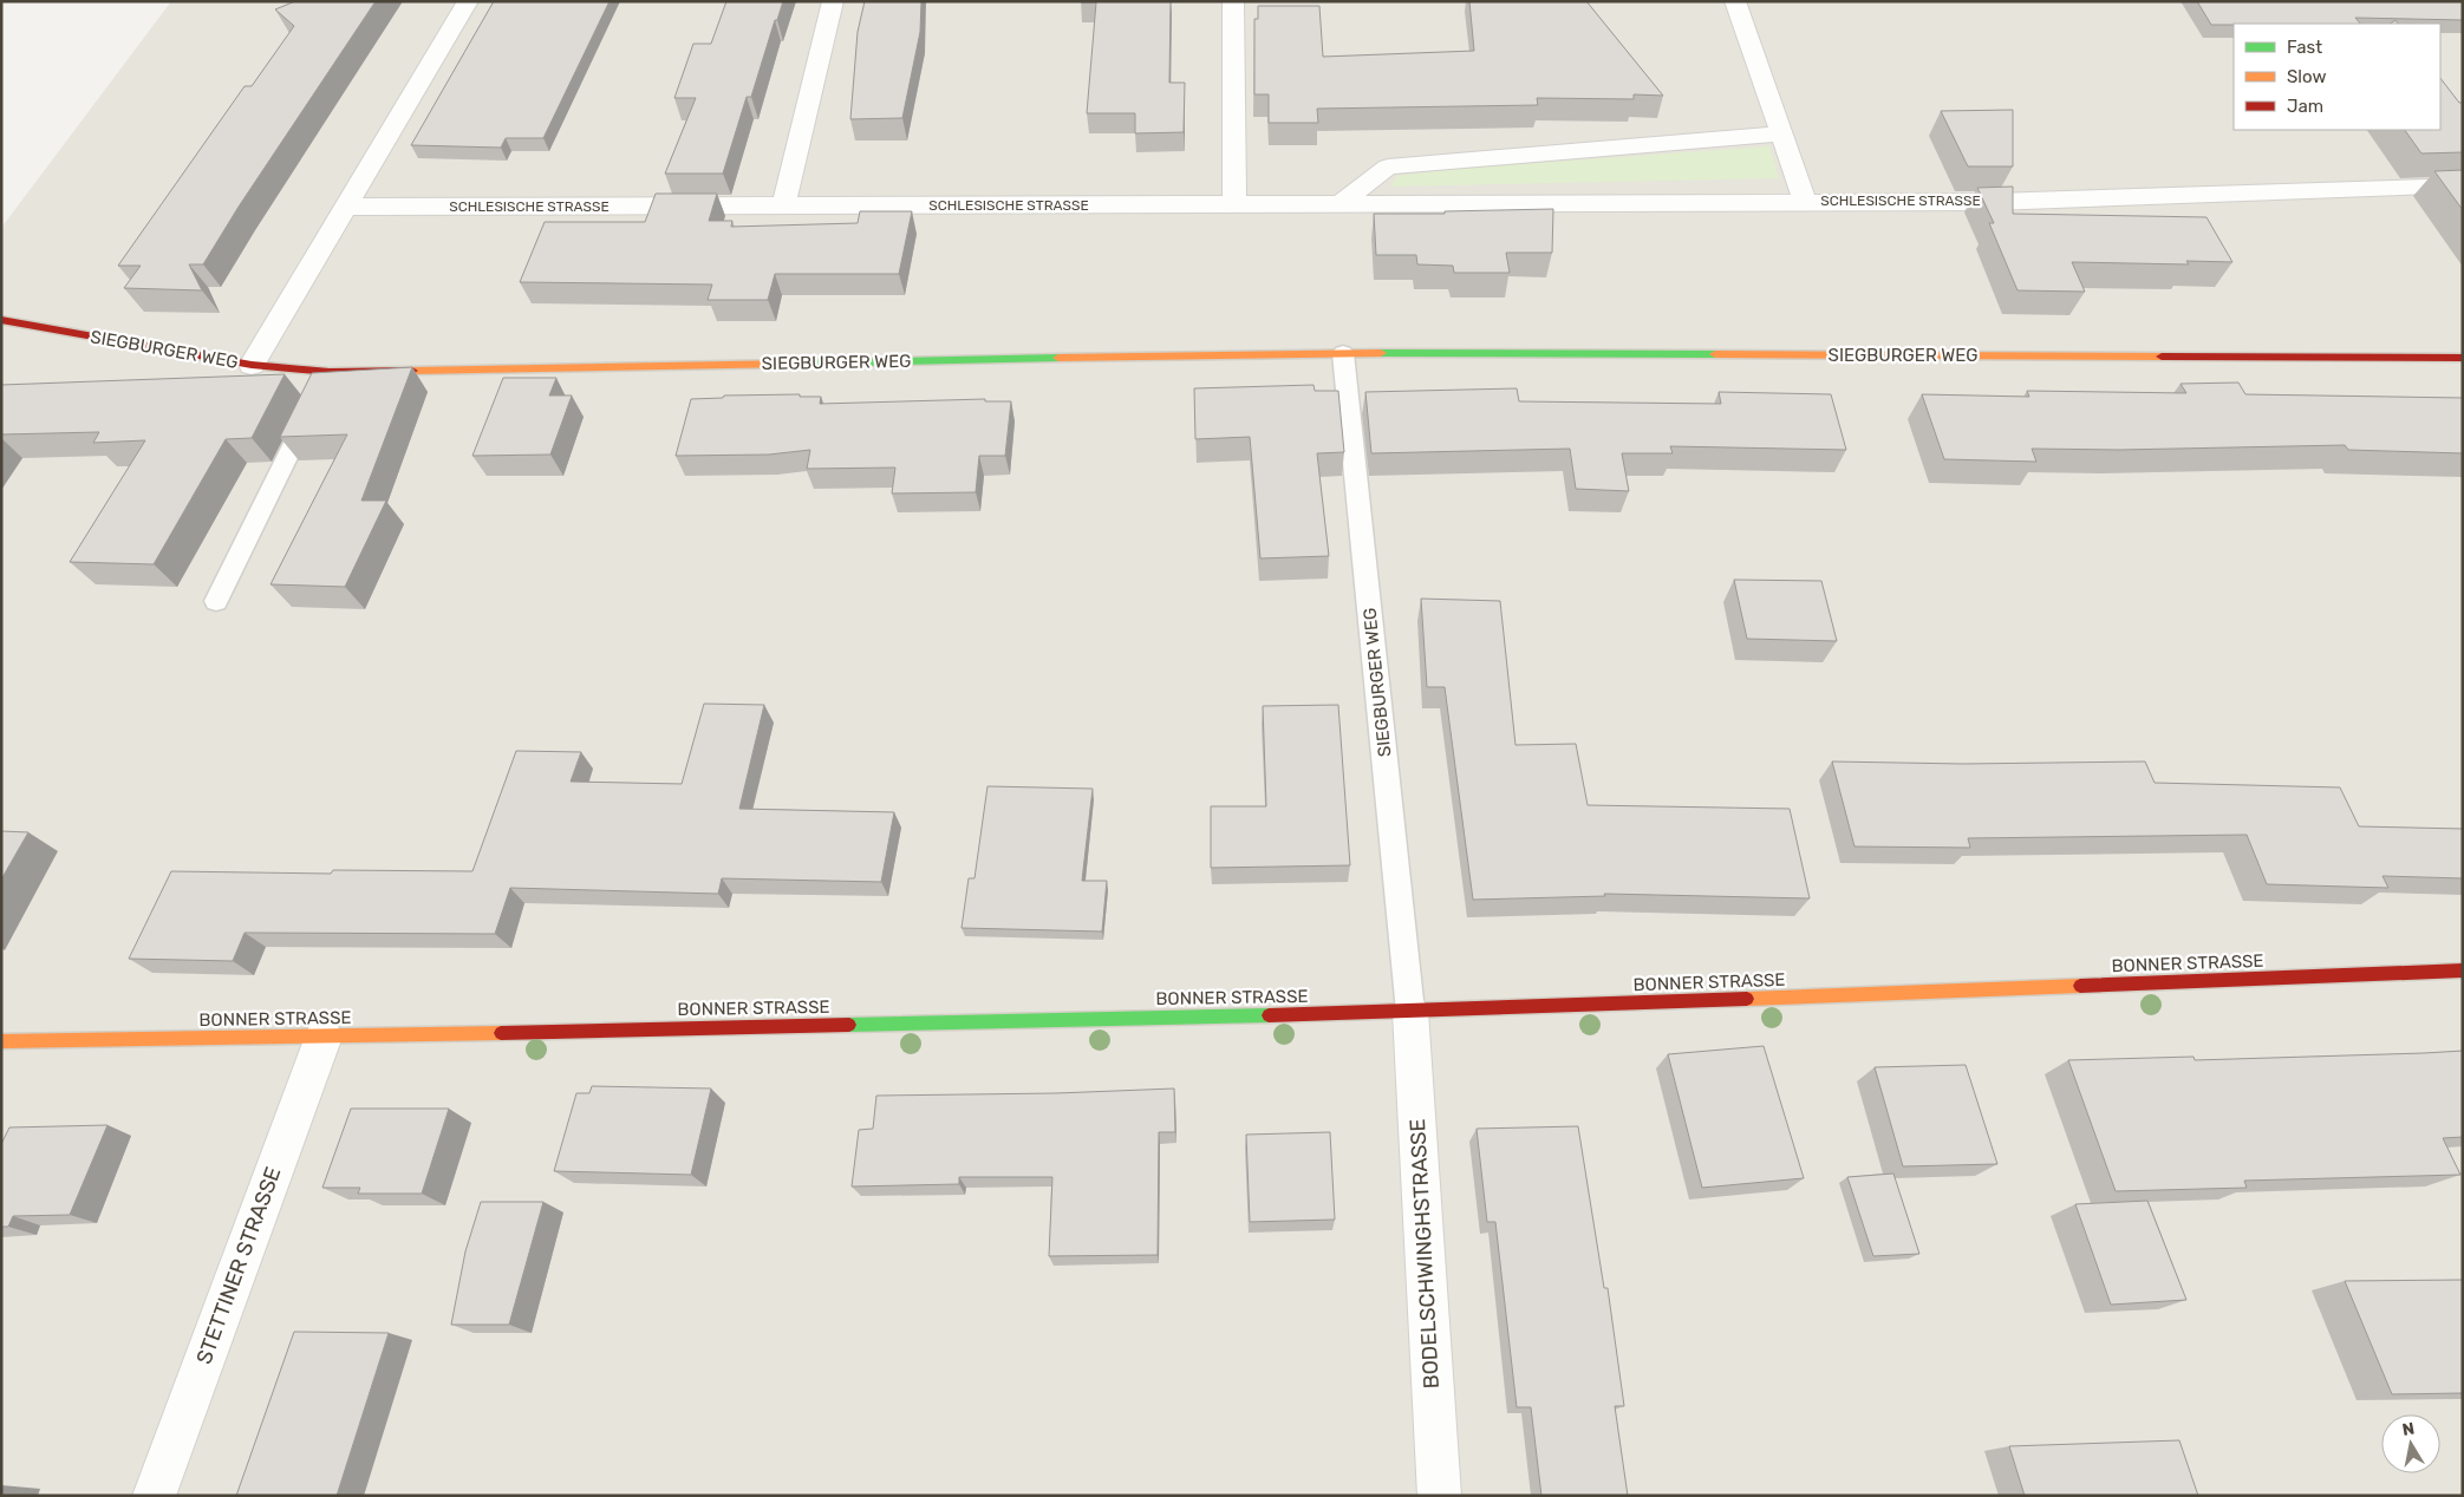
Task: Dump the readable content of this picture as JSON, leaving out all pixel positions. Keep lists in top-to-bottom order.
{
  "streets": {
    "street": [
      "SCHLESISCHE STRASSE",
      "SIEGBURGER WEG",
      "BONNER STRASSE",
      "BODELSCHWINGHSTRASSE",
      "STETTINER STRASSE"
    ]
  },
  "crossings": [
    ["SIEGBURGER WEG", "BONNER STRASSE"],
    ["SIEGBURGER WEG", "BODELSCHWINGHSTRASSE"],
    ["BONNER STRASSE", "BODELSCHWINGHSTRASSE"],
    ["BONNER STRASSE", "STETTINER STRASSE"]
  ],
  "legend": ["Fast", "Slow", "Jam"],
  "north": "top"
}
